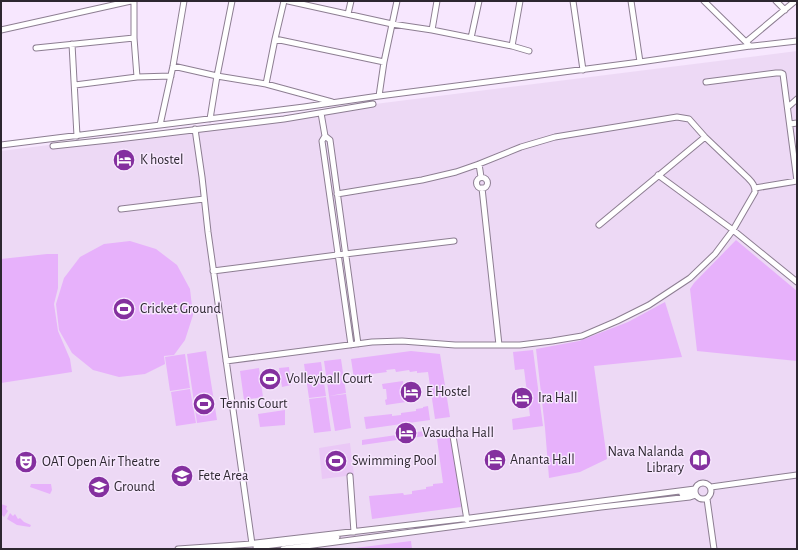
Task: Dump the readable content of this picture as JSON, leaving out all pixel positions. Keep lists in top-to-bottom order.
{
  "places": {
    "hotel": [
      "K hostel",
      "E Hostel",
      "Ira Hall",
      "Vasudha Hall",
      "Ananta Hall"
    ],
    "sports": [
      "Cricket Ground",
      "Volleyball Court",
      "Tennis Court",
      "Swimming Pool"
    ],
    "library": ["Nava Nalanda Library"],
    "theatre": ["OAT Open Air Theatre"],
    "school or university": ["Fete Area", "Ground"]
  }
}
